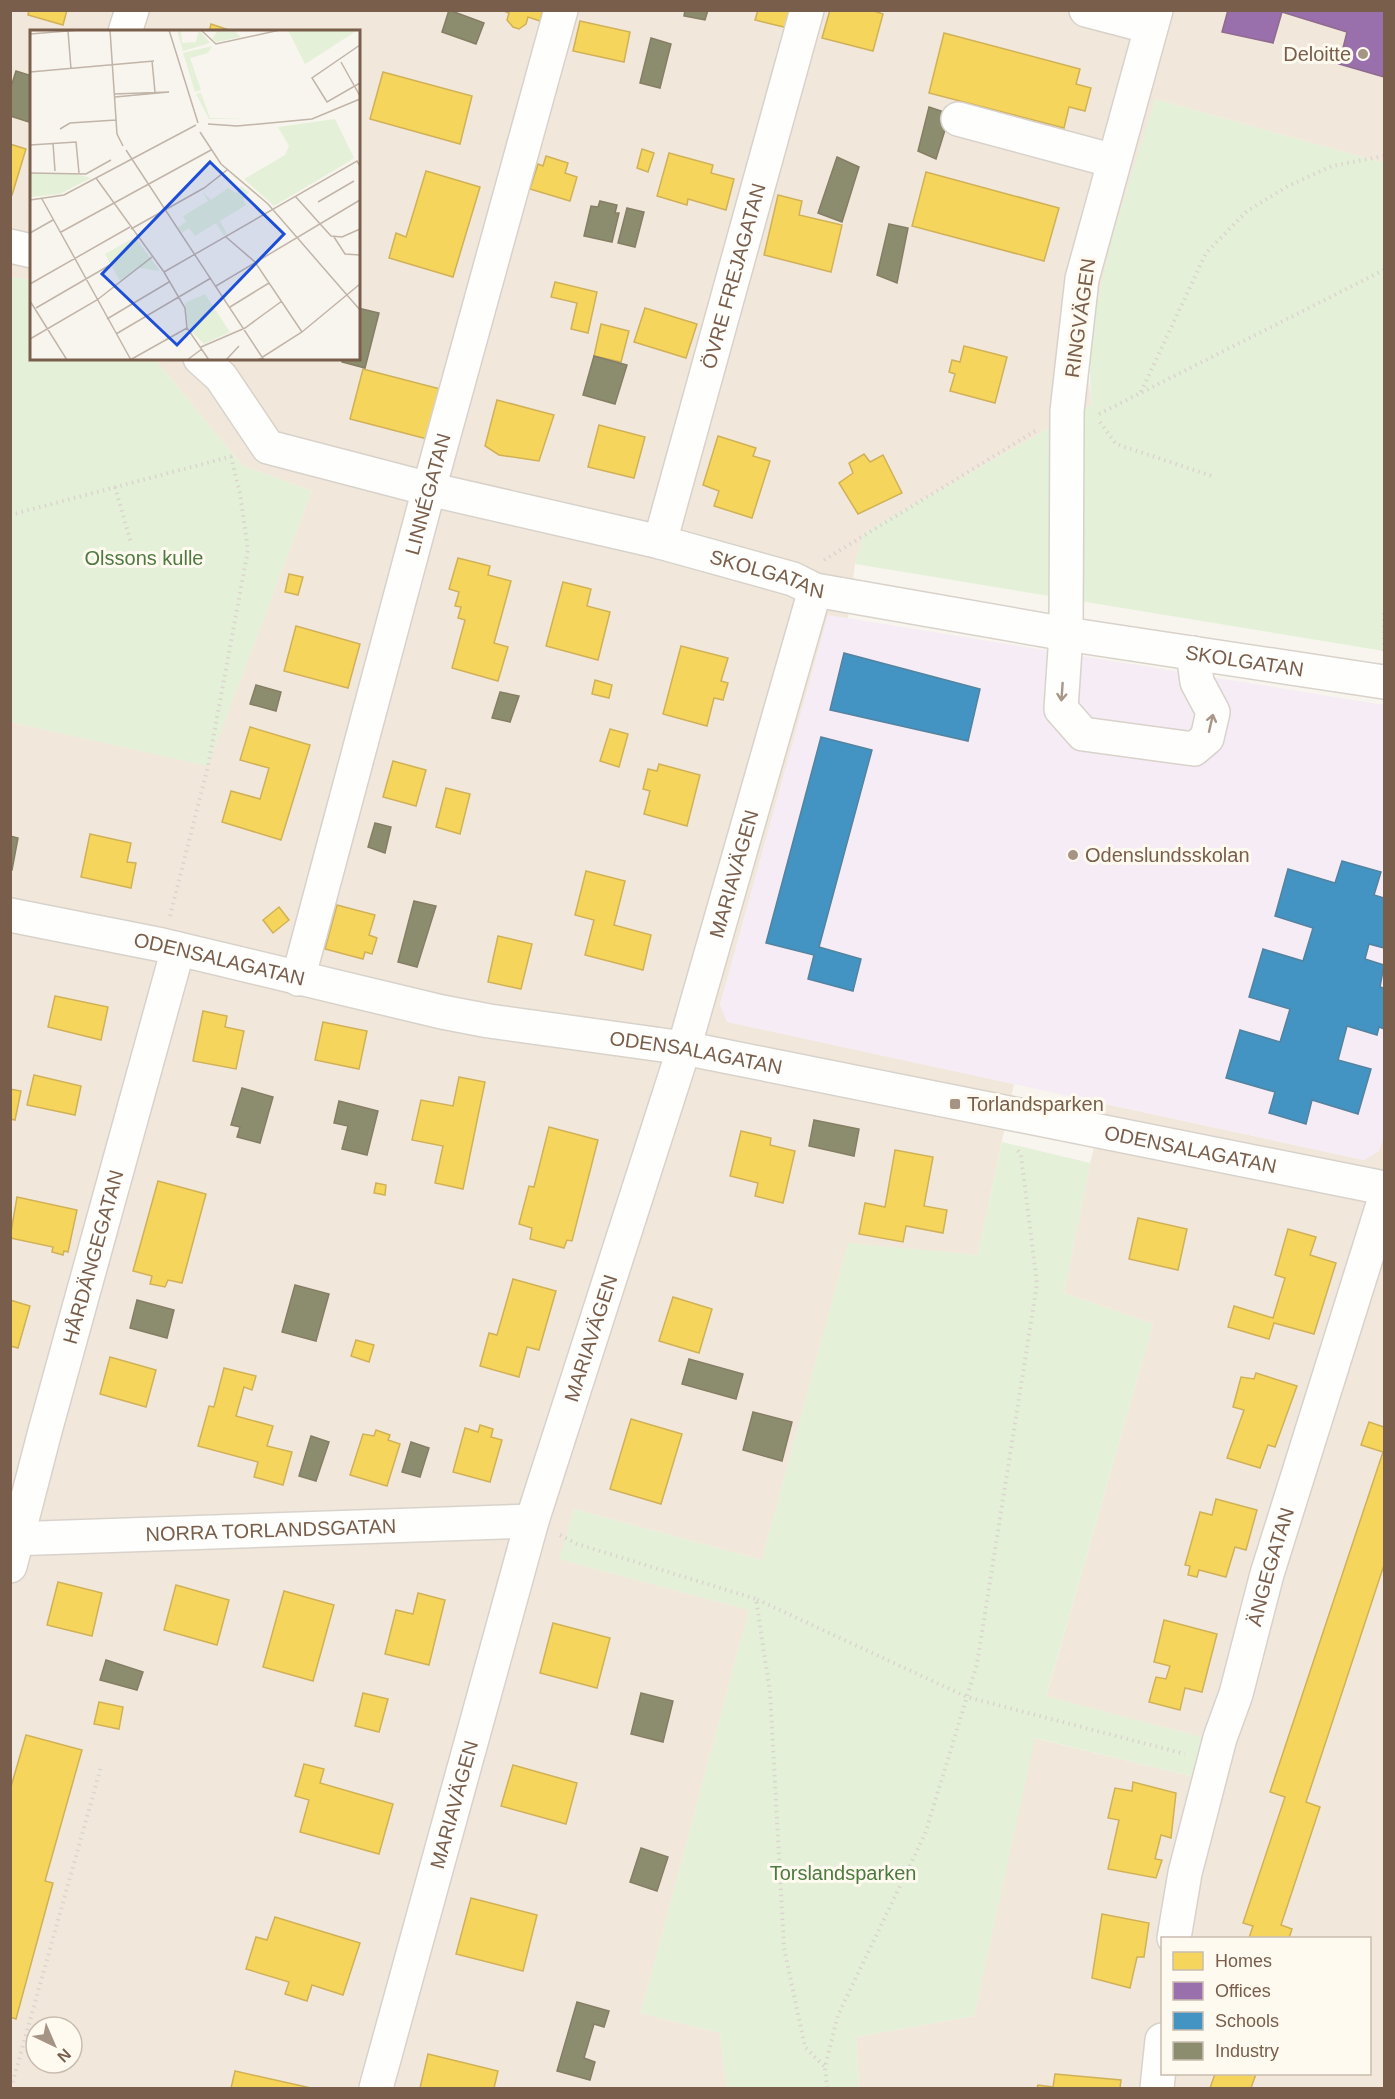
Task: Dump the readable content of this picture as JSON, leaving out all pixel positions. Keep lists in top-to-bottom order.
{
  "streets": {
    "street": [
      "ÖVRE FREJAGATAN",
      "RINGVÄGEN",
      "LINNÉGATAN",
      "SKOLGATAN",
      "MARIAVÄGEN",
      "ODENSALAGATAN",
      "HÅRDÄNGEGATAN",
      "NORRA TORLANDSGATAN",
      "ÄNGEGATAN"
    ]
  },
  "crossings": [
    ["ÖVRE FREJAGATAN", "SKOLGATAN"],
    ["RINGVÄGEN", "SKOLGATAN"],
    ["LINNÉGATAN", "SKOLGATAN"],
    ["LINNÉGATAN", "ODENSALAGATAN"],
    ["SKOLGATAN", "MARIAVÄGEN"],
    ["MARIAVÄGEN", "ODENSALAGATAN"],
    ["MARIAVÄGEN", "NORRA TORLANDSGATAN"],
    ["ODENSALAGATAN", "HÅRDÄNGEGATAN"],
    ["HÅRDÄNGEGATAN", "NORRA TORLANDSGATAN"]
  ],
  "parks": ["Olssons kulle", "Torslandsparken"],
  "places": {
    "other": ["Deloitte", "Odenslundsskolan"],
    "transit": ["Torlandsparken"]
  },
  "legend": [
    "Homes",
    "Offices",
    "Schools",
    "Industry"
  ],
  "north": "bottom right"
}
